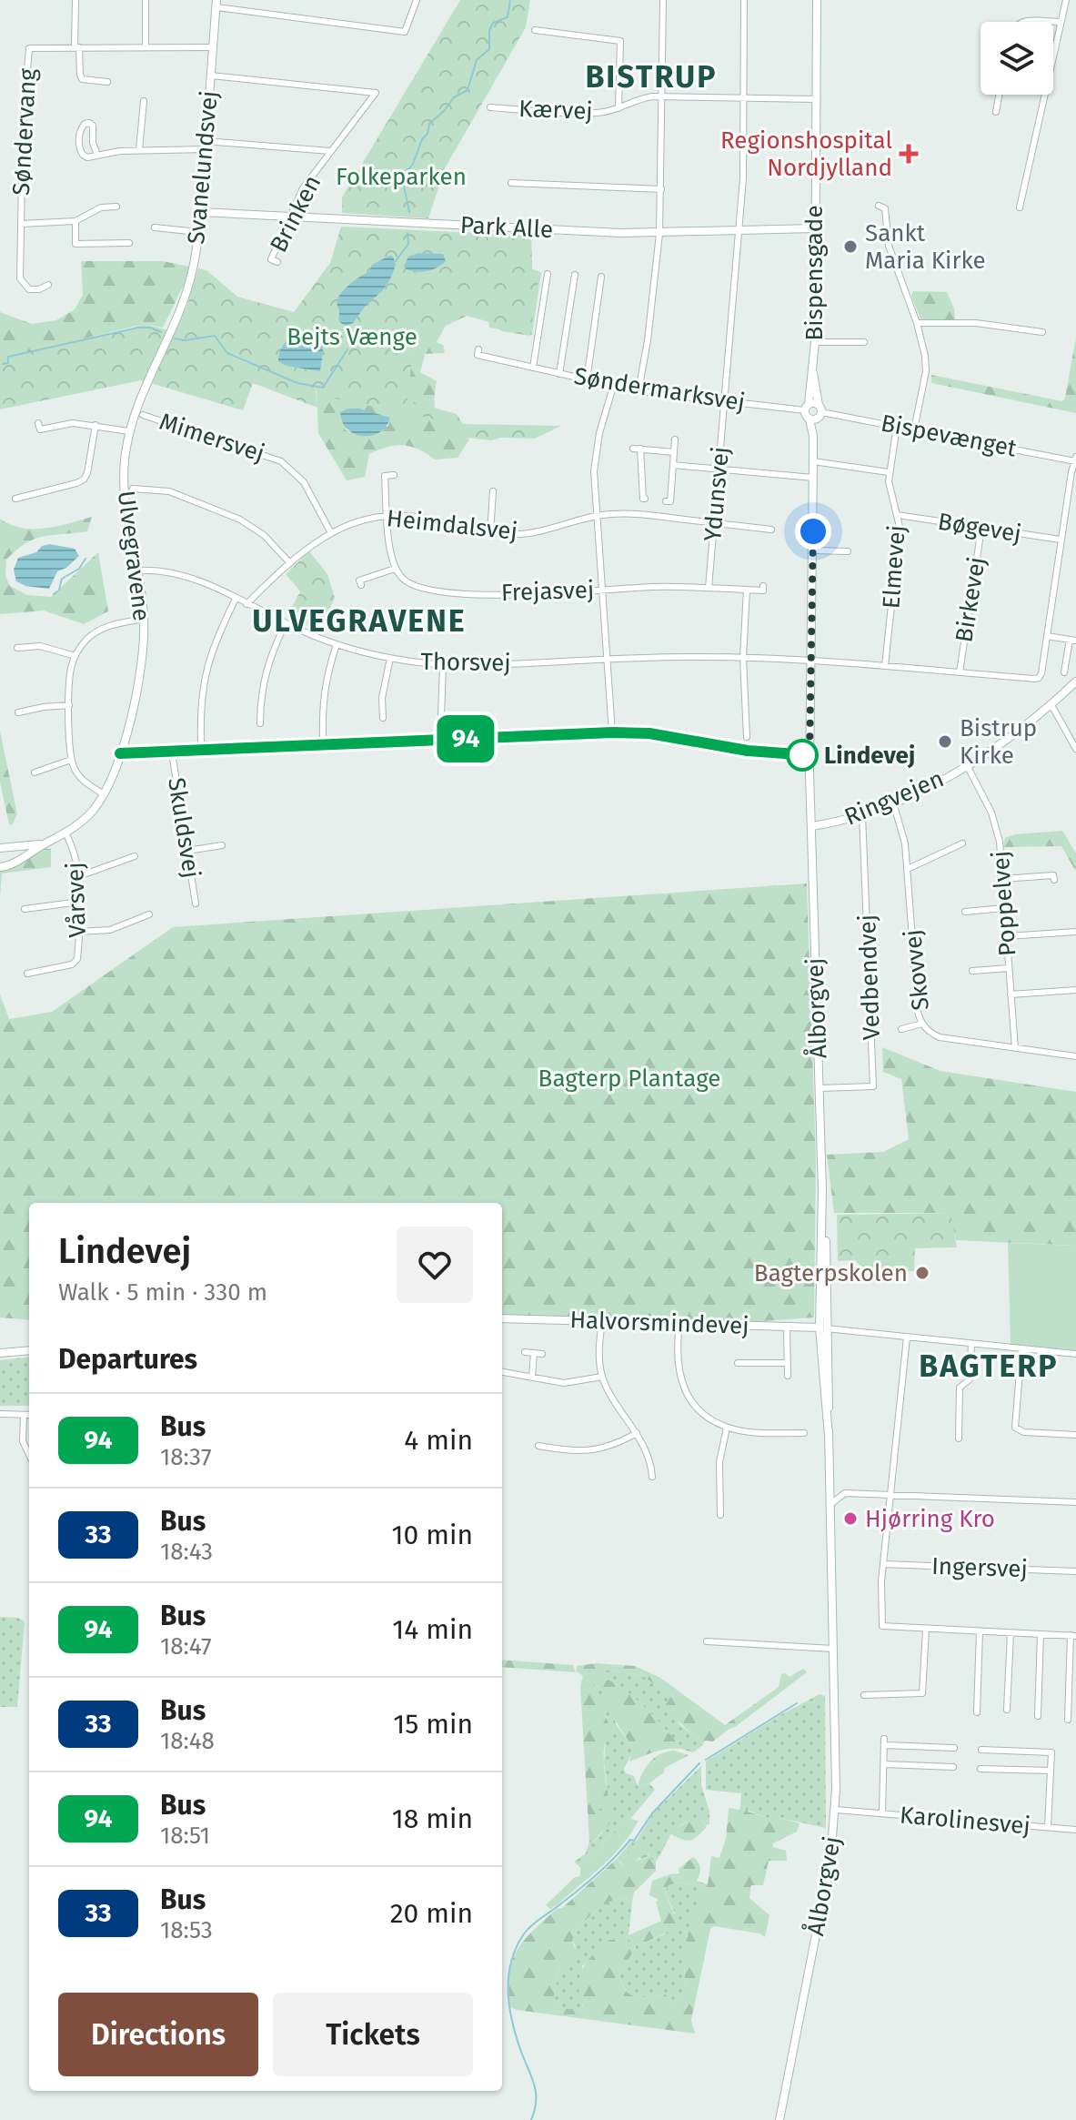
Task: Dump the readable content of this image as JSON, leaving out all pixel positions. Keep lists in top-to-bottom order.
{
  "streets": {
    "street": [
      "Kærvej",
      "Søndervang",
      "Svanelundsvej",
      "Brinken",
      "Park Alle",
      "Bispensgade",
      "Søndermarksvej",
      "Bispevænget",
      "Mimersvej",
      "Ydunsvej",
      "Heimdalsvej",
      "Bøgevej",
      "Ulvegravene",
      "Elmevej",
      "Frejasvej",
      "Birkevej",
      "Thorsvej",
      "Ringvejen",
      "Skuldsvej",
      "Vårsvej",
      "Poppelvej",
      "Skovvej",
      "Vedbendvej",
      "Ålborgvej",
      "Halvorsmindevej",
      "Ingersvej",
      "Karolinesvej"
    ]
  },
  "crossings": [
    ["Kærvej", "Bispensgade"],
    ["Kærvej", "Ydunsvej"],
    ["Søndervang", "Svanelundsvej"],
    ["Svanelundsvej", "Brinken"],
    ["Svanelundsvej", "Park Alle"],
    ["Svanelundsvej", "Ulvegravene"],
    ["Brinken", "Park Alle"],
    ["Park Alle", "Bispensgade"],
    ["Park Alle", "Ydunsvej"],
    ["Bispensgade", "Søndermarksvej"],
    ["Bispensgade", "Bispevænget"],
    ["Bispensgade", "Thorsvej"],
    ["Bispensgade", "Ringvejen"],
    ["Bispensgade", "Ålborgvej"],
    ["Søndermarksvej", "Ydunsvej"],
    ["Bispevænget", "Elmevej"],
    ["Mimersvej", "Heimdalsvej"],
    ["Ydunsvej", "Heimdalsvej"],
    ["Ydunsvej", "Frejasvej"],
    ["Heimdalsvej", "Thorsvej"],
    ["Bøgevej", "Elmevej"],
    ["Bøgevej", "Birkevej"],
    ["Ulvegravene", "Thorsvej"],
    ["Ulvegravene", "Vårsvej"],
    ["Ringvejen", "Poppelvej"],
    ["Ringvejen", "Skovvej"],
    ["Ringvejen", "Vedbendvej"],
    ["Ringvejen", "Ålborgvej"],
    ["Poppelvej", "Skovvej"],
    ["Vedbendvej", "Ålborgvej"],
    ["Ålborgvej", "Halvorsmindevej"],
    ["Ålborgvej", "Karolinesvej"]
  ],
  "districts": ["BISTRUP", "ULVEGRAVENE", "BAGTERP"],
  "parks": ["Folkeparken", "Bejts Vænge", "Bagterp Plantage"],
  "places": {
    "health": ["Regionshospital Nordjylland"],
    "other": [
      "Sankt Maria Kirke",
      "Bistrup Kirke",
      "Lindevej",
      "Bagterpskolen",
      "Hjørring Kro"
    ]
  },
  "lines": ["bus line 94"],
  "page": {
    "on_map": "94",
    "heading": [
      ["Lindevej", "Walk · 5 min · 330 m"],
      "Departures"
    ],
    "list": [
      {
        "mark": "94",
        "name": "Bus",
        "note": "18:37",
        "value": "4 min"
      },
      {
        "mark": "33",
        "name": "Bus",
        "note": "18:43",
        "value": "10 min"
      },
      {
        "mark": "94",
        "name": "Bus",
        "note": "18:47",
        "value": "14 min"
      },
      {
        "mark": "33",
        "name": "Bus",
        "note": "18:48",
        "value": "15 min"
      },
      {
        "mark": "94",
        "name": "Bus",
        "note": "18:51",
        "value": "18 min"
      },
      {
        "mark": "33",
        "name": "Bus",
        "note": "18:53",
        "value": "20 min"
      }
    ],
    "buttons": ["Directions", "Tickets"]
  }
}
